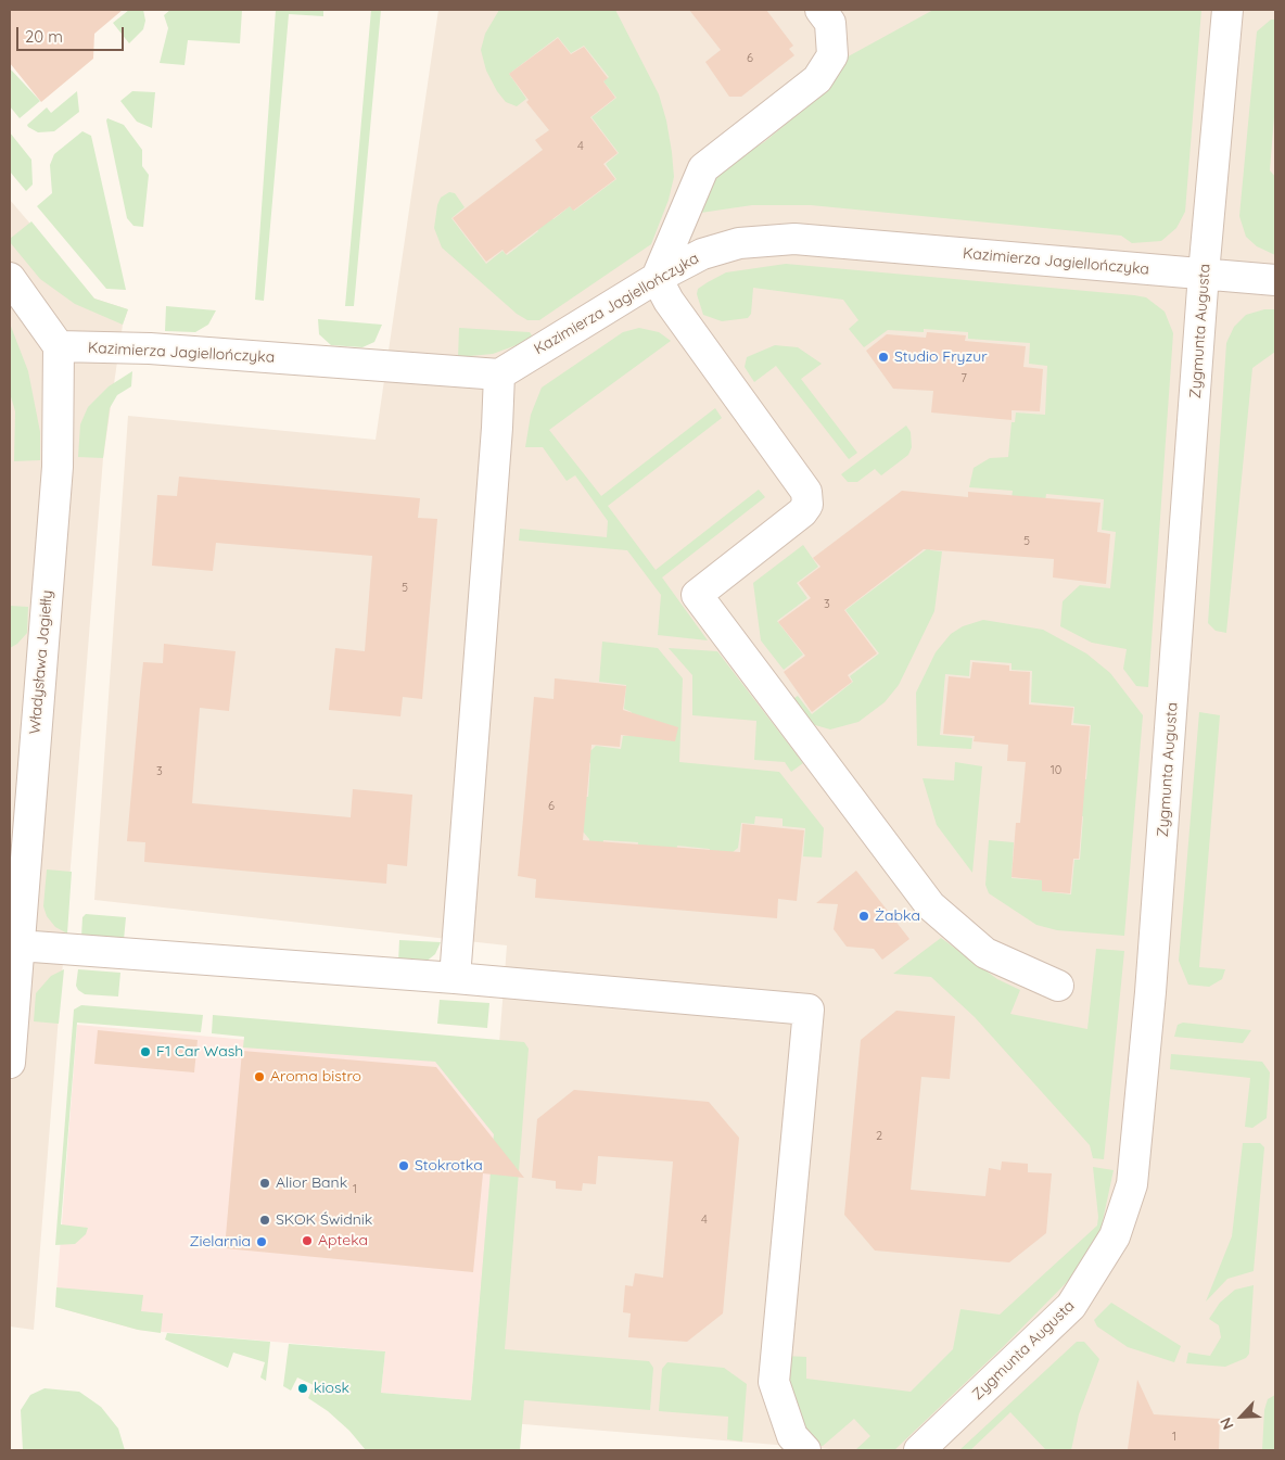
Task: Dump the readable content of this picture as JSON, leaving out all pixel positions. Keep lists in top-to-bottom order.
{
  "streets": {
    "street": ["Kazimierza Jagiellończyka", "Zygmunta Augusta", "Władysława Jagiełły"]
  },
  "crossings": [
    ["Kazimierza Jagiellończyka", "Zygmunta Augusta"],
    ["Kazimierza Jagiellończyka", "Władysława Jagiełły"]
  ],
  "places": [
    "Studio Fryzur",
    "Żabka",
    "F1 Car Wash",
    "Aroma bistro",
    "Stokrotka",
    "Alior Bank",
    "SKOK Świdnik",
    "Apteka",
    "Zielarnia",
    "kiosk"
  ],
  "house_numbers": [
    "6",
    "4",
    "7",
    "5",
    "5",
    "3",
    "10",
    "3",
    "6",
    "2",
    "1",
    "4",
    "1"
  ],
  "scale_bar": "20 m",
  "north": "bottom left"
}
